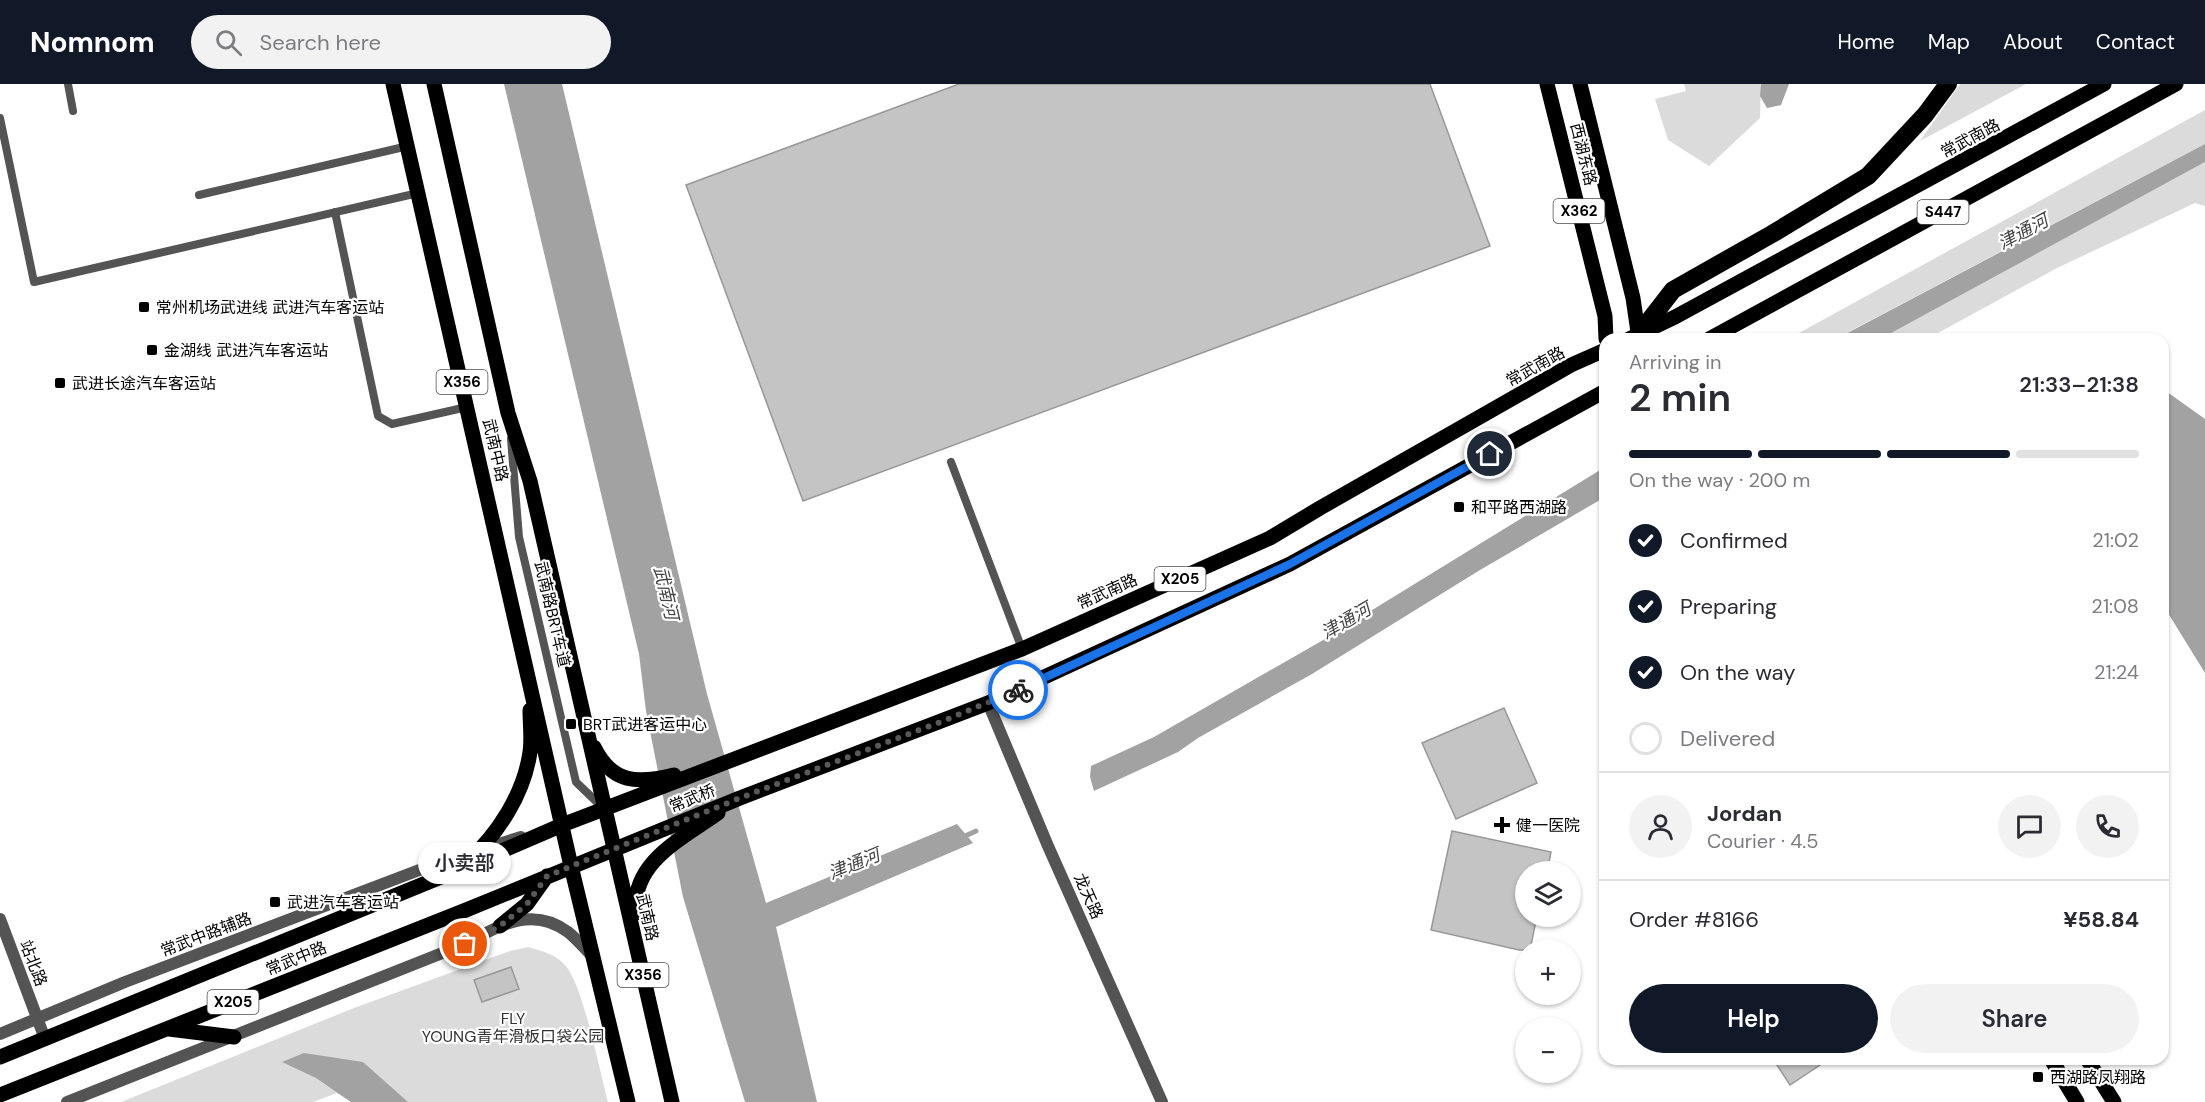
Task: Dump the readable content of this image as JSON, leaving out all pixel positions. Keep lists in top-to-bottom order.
{
  "streets": {
    "main road": [
      "常武南路",
      "西湖东路",
      "X362",
      "S447",
      "X356",
      "武南中路",
      "X205",
      "常武桥",
      "武南路",
      "常武中路"
    ],
    "street": ["龙天路", "常武中路辅路", "站北路"],
    "lane": ["武南路BRT车道"]
  },
  "crossings": [
    ["常武南路", "常武桥"],
    ["X356", "武南中路"],
    ["X356", "X205"],
    ["X356", "常武中路辅路"],
    ["X356", "常武中路"],
    ["武南中路", "X205"],
    ["武南中路", "武南路BRT车道"],
    ["武南中路", "武南路"],
    ["武南中路", "常武中路辅路"],
    ["武南中路", "常武中路"],
    ["X205", "武南路BRT车道"],
    ["X205", "常武桥"],
    ["X205", "龙天路"],
    ["X205", "武南路"],
    ["X205", "常武中路辅路"],
    ["X205", "常武中路"],
    ["武南路BRT车道", "武南路"],
    ["常武桥", "武南路"],
    ["常武中路辅路", "常武中路"],
    ["常武中路辅路", "站北路"],
    ["常武中路", "站北路"]
  ],
  "water": ["津通河", "武南河"],
  "parks": ["FLY YOUNG青年滑板口袋公园"],
  "places": {
    "transit": [
      "常州机场武进线 武进汽车客运站",
      "金湖线 武进汽车客运站",
      "武进长途汽车客运站",
      "和平路西湖路",
      "BRT武进客运中心",
      "武进汽车客运站",
      "西湖路凤翔路"
    ],
    "health": ["健一医院"],
    "other": ["小卖部"]
  },
  "page": {
    "header": "Nomnom",
    "search": "Search here",
    "nav": [
      "Home",
      "Map",
      "About",
      "Contact"
    ],
    "heading": ["2 min", "Arriving in", "21:33–21:38"],
    "panel": [
      "Jordan",
      "Courier · 4.5",
      "Order #8166",
      "¥58.84"
    ],
    "bar": "On the way · 200 m",
    "list": [
      ["Confirmed", "21:02"],
      ["Preparing", "21:08"],
      ["On the way", "21:24"],
      "Delivered"
    ],
    "bubble": "小卖部",
    "map_buttons": ["+", "−"],
    "buttons": ["Help", "Share"]
  }
}
